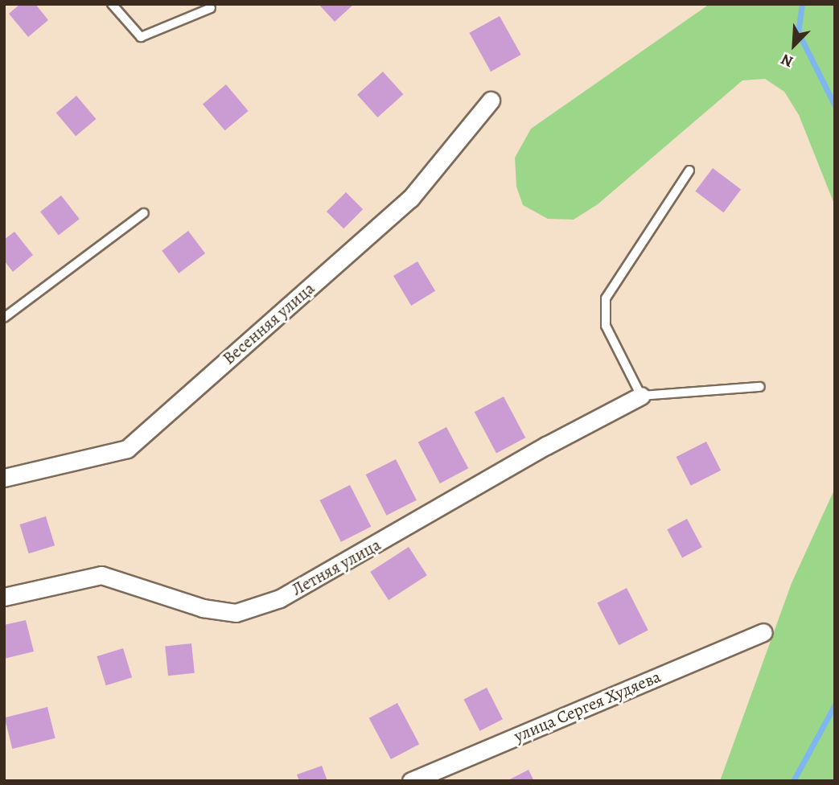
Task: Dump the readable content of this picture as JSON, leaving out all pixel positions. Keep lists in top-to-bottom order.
{
  "streets": {
    "street": ["Весенняя улица", "Летняя улица", "улица Сергея Худяева"]
  },
  "north": "bottom left"
}
